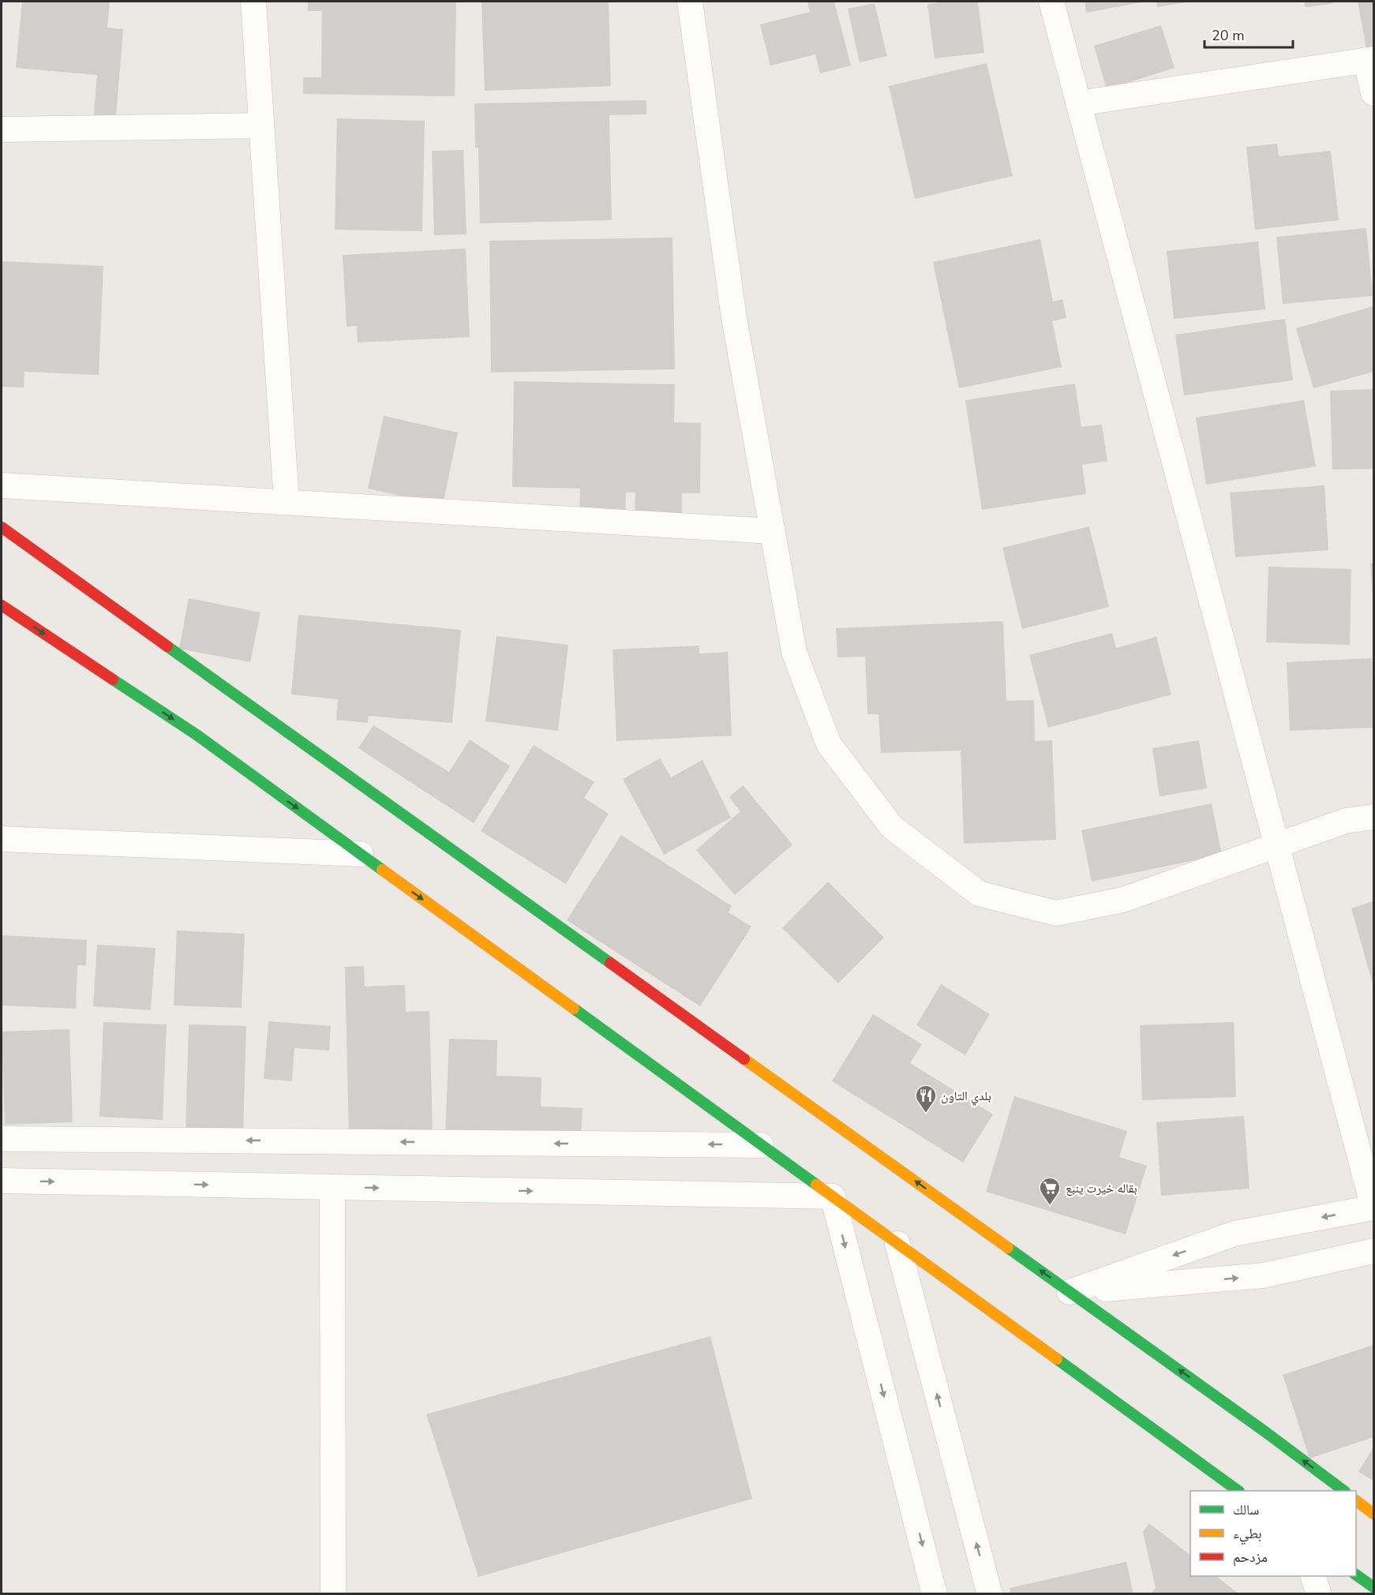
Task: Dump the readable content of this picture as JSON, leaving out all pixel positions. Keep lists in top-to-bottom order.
{
  "places": {
    "restaurant": ["بلدي التاون"],
    "supermarket": ["بقاله خيرت ينبع"]
  },
  "legend": ["سالك", "بطيء", "مزدحم"],
  "scale_bar": "20 m"
}
